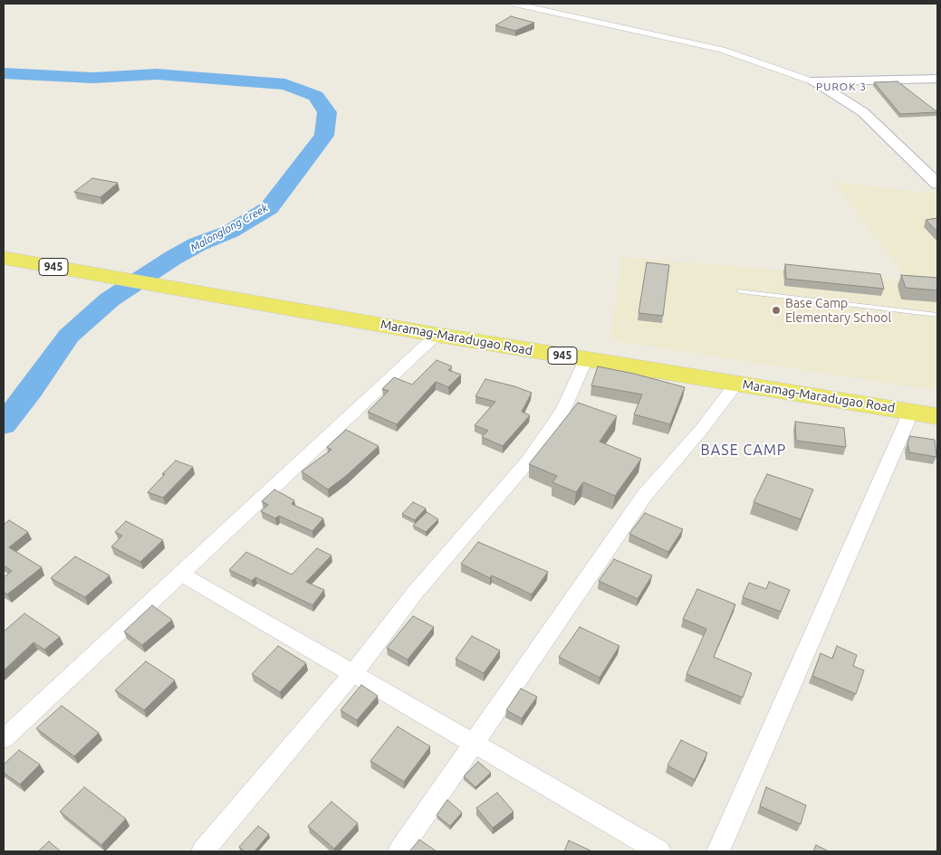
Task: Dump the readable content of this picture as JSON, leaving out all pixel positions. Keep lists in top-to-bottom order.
{
  "streets": {
    "main road": ["945", "Maramag-Maradugao Road"]
  },
  "districts": ["PUROK 3", "BASE CAMP"],
  "water": ["Malonglong Creek"],
  "places": ["Base Camp Elementary School"]
}
